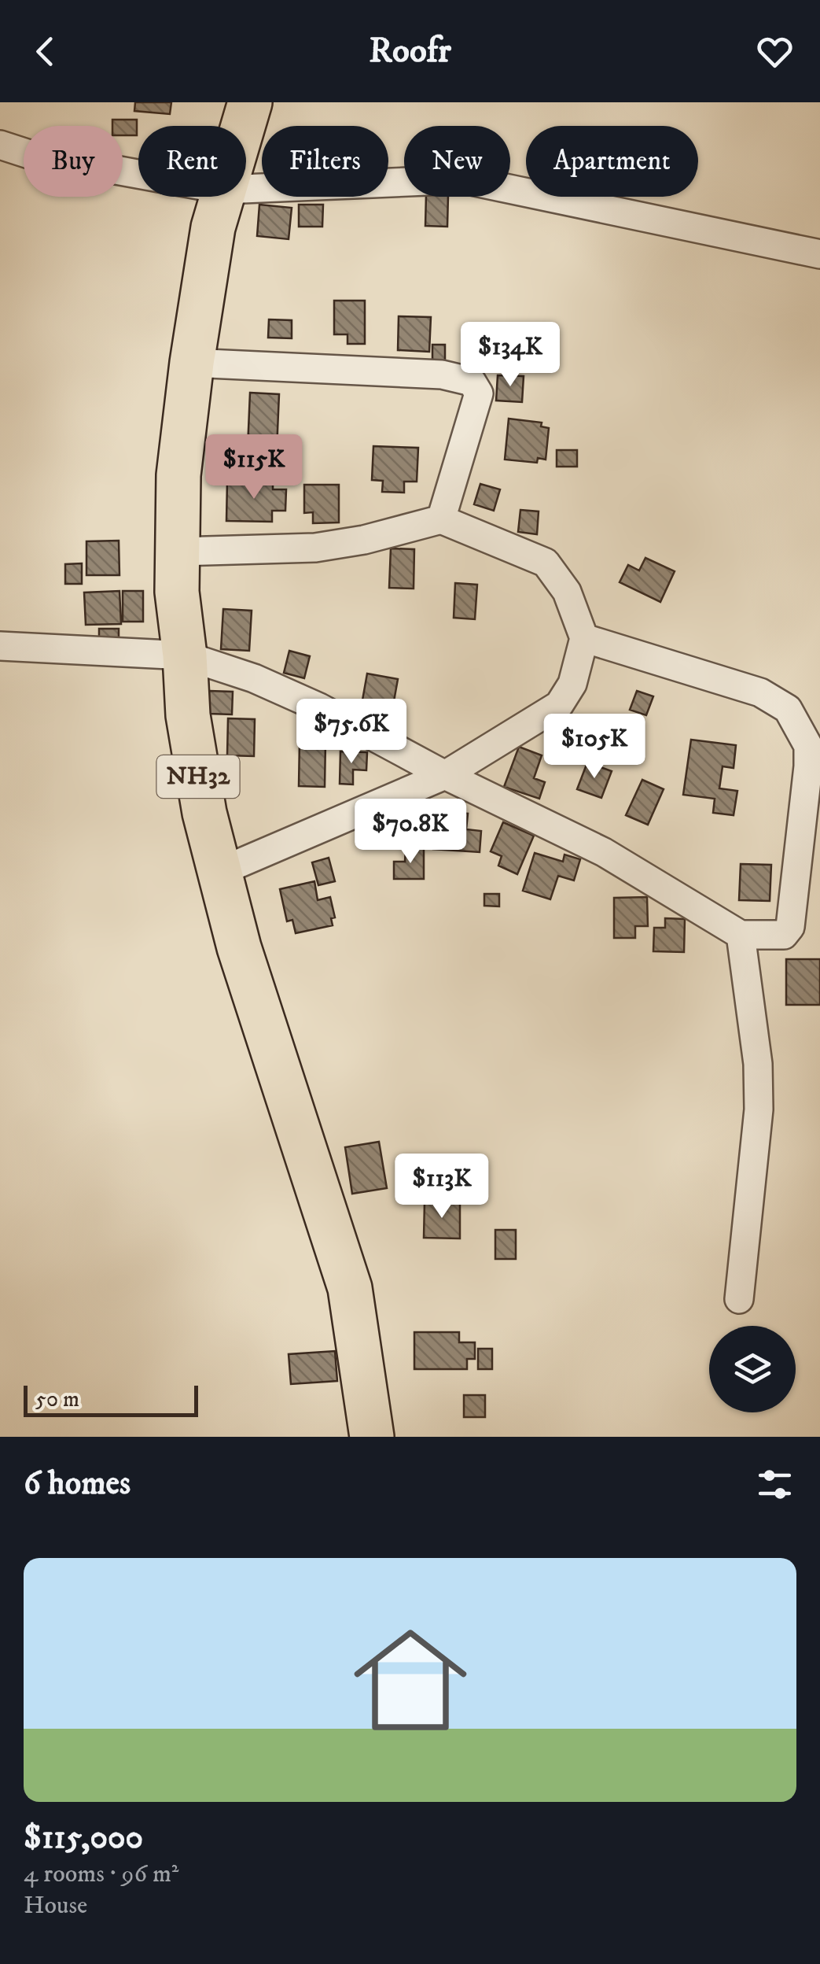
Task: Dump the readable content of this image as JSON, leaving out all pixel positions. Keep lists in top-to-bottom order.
{
  "streets": {
    "highway": ["NH32"]
  },
  "scale_bar": "50 m",
  "page": {
    "header": "Roofr",
    "chip": [
      "Buy",
      "Rent",
      "Filters",
      "New",
      "Apartment"
    ],
    "price": [
      "$134K",
      "$115K",
      "$75.6K",
      "$105K",
      "$70.8K",
      "$113K"
    ],
    "scale": "50 m",
    "heading": "6 homes",
    "list": [
      {
        "name": "$115,000",
        "note": "4 rooms · 96 m² · House"
      }
    ]
  }
}
